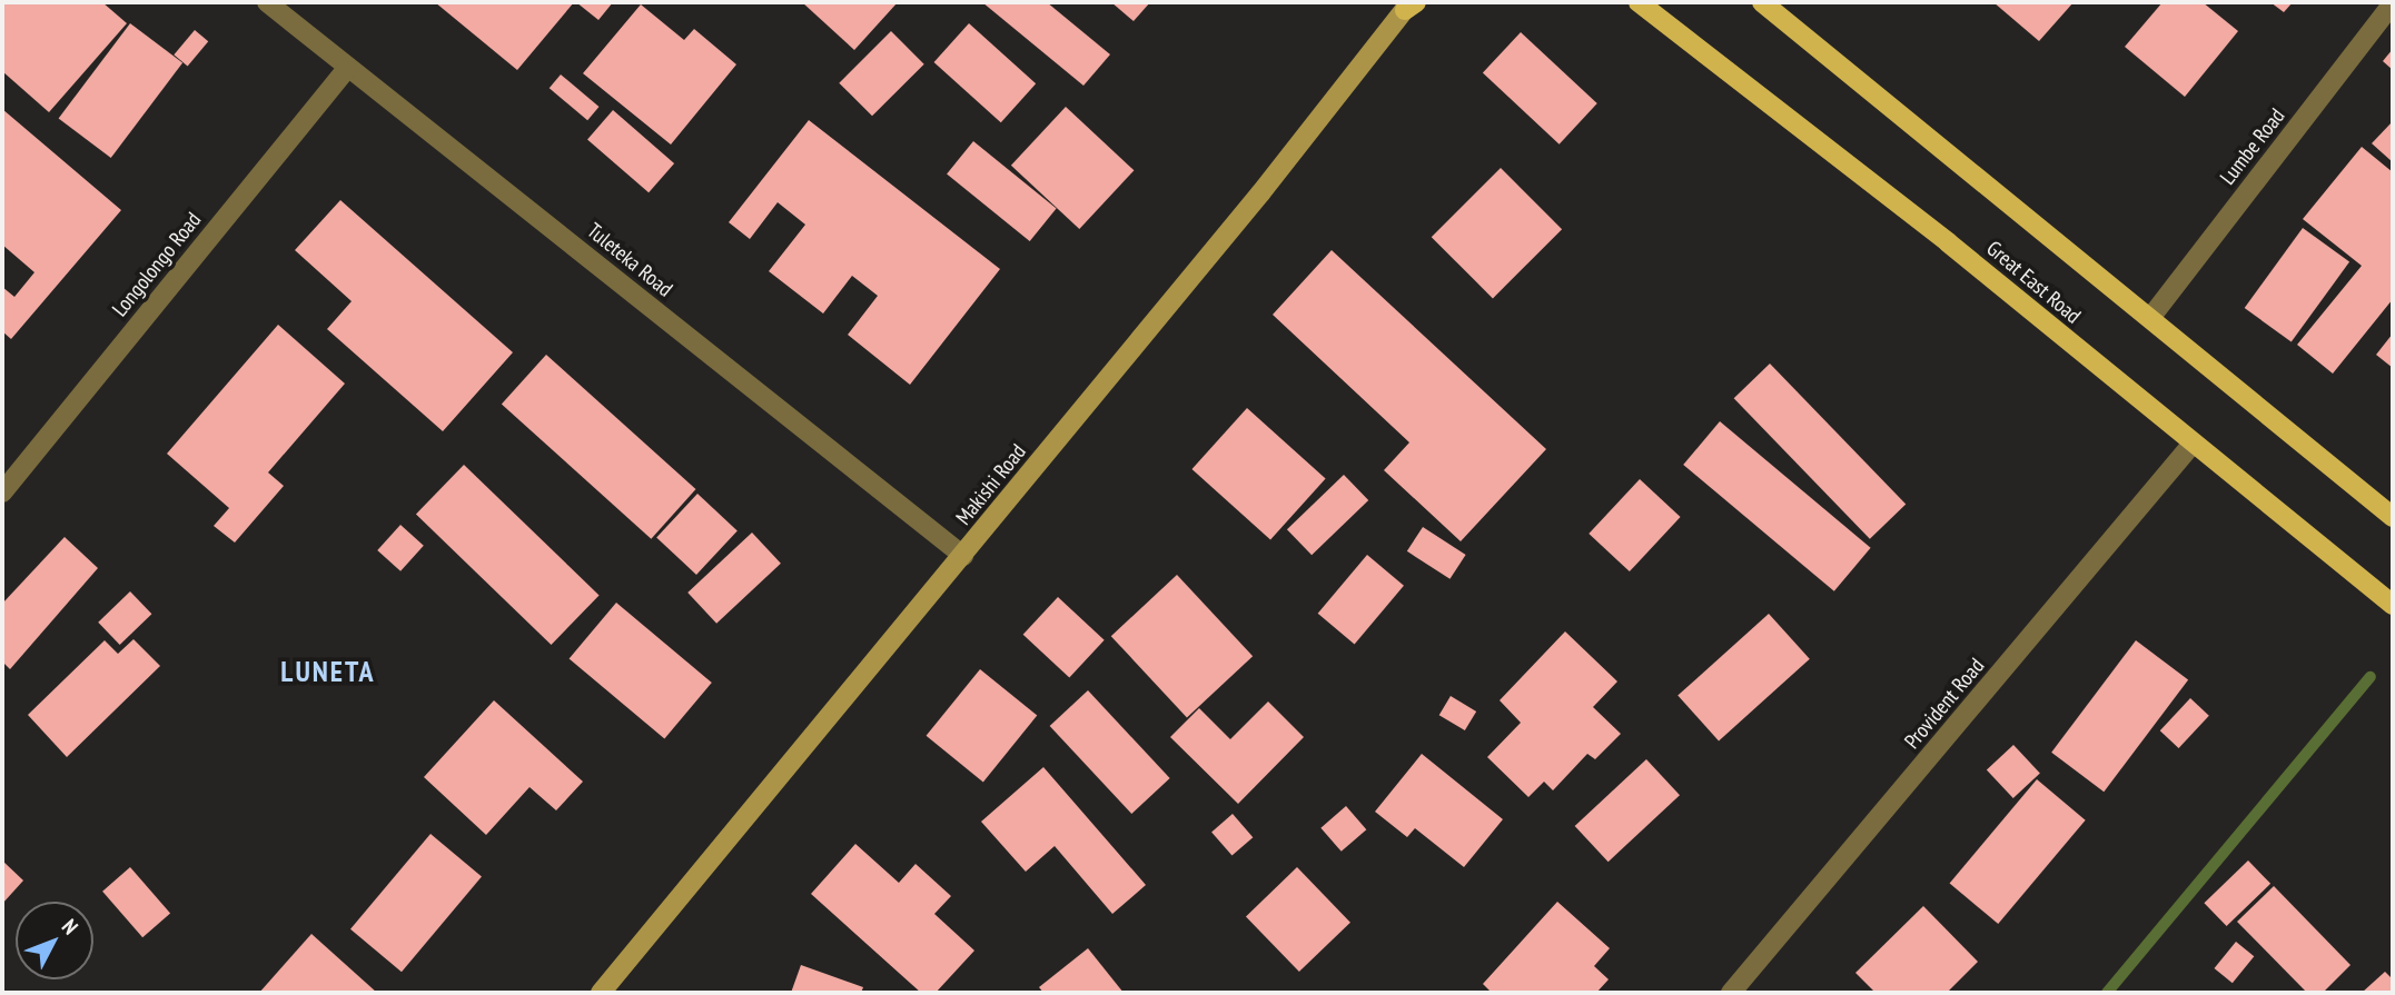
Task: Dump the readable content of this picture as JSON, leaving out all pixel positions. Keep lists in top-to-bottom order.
{
  "streets": {
    "main road": ["Great East Road", "Makishi Road"],
    "street": [
      "Lumbe Road",
      "Tuleteka Road",
      "Longolongo Road",
      "Provident Road"
    ]
  },
  "crossings": [
    ["Tuleteka Road", "Longolongo Road"],
    ["Tuleteka Road", "Makishi Road"],
    ["Great East Road", "Provident Road"]
  ],
  "districts": ["LUNETA"],
  "north": "top right"
}
